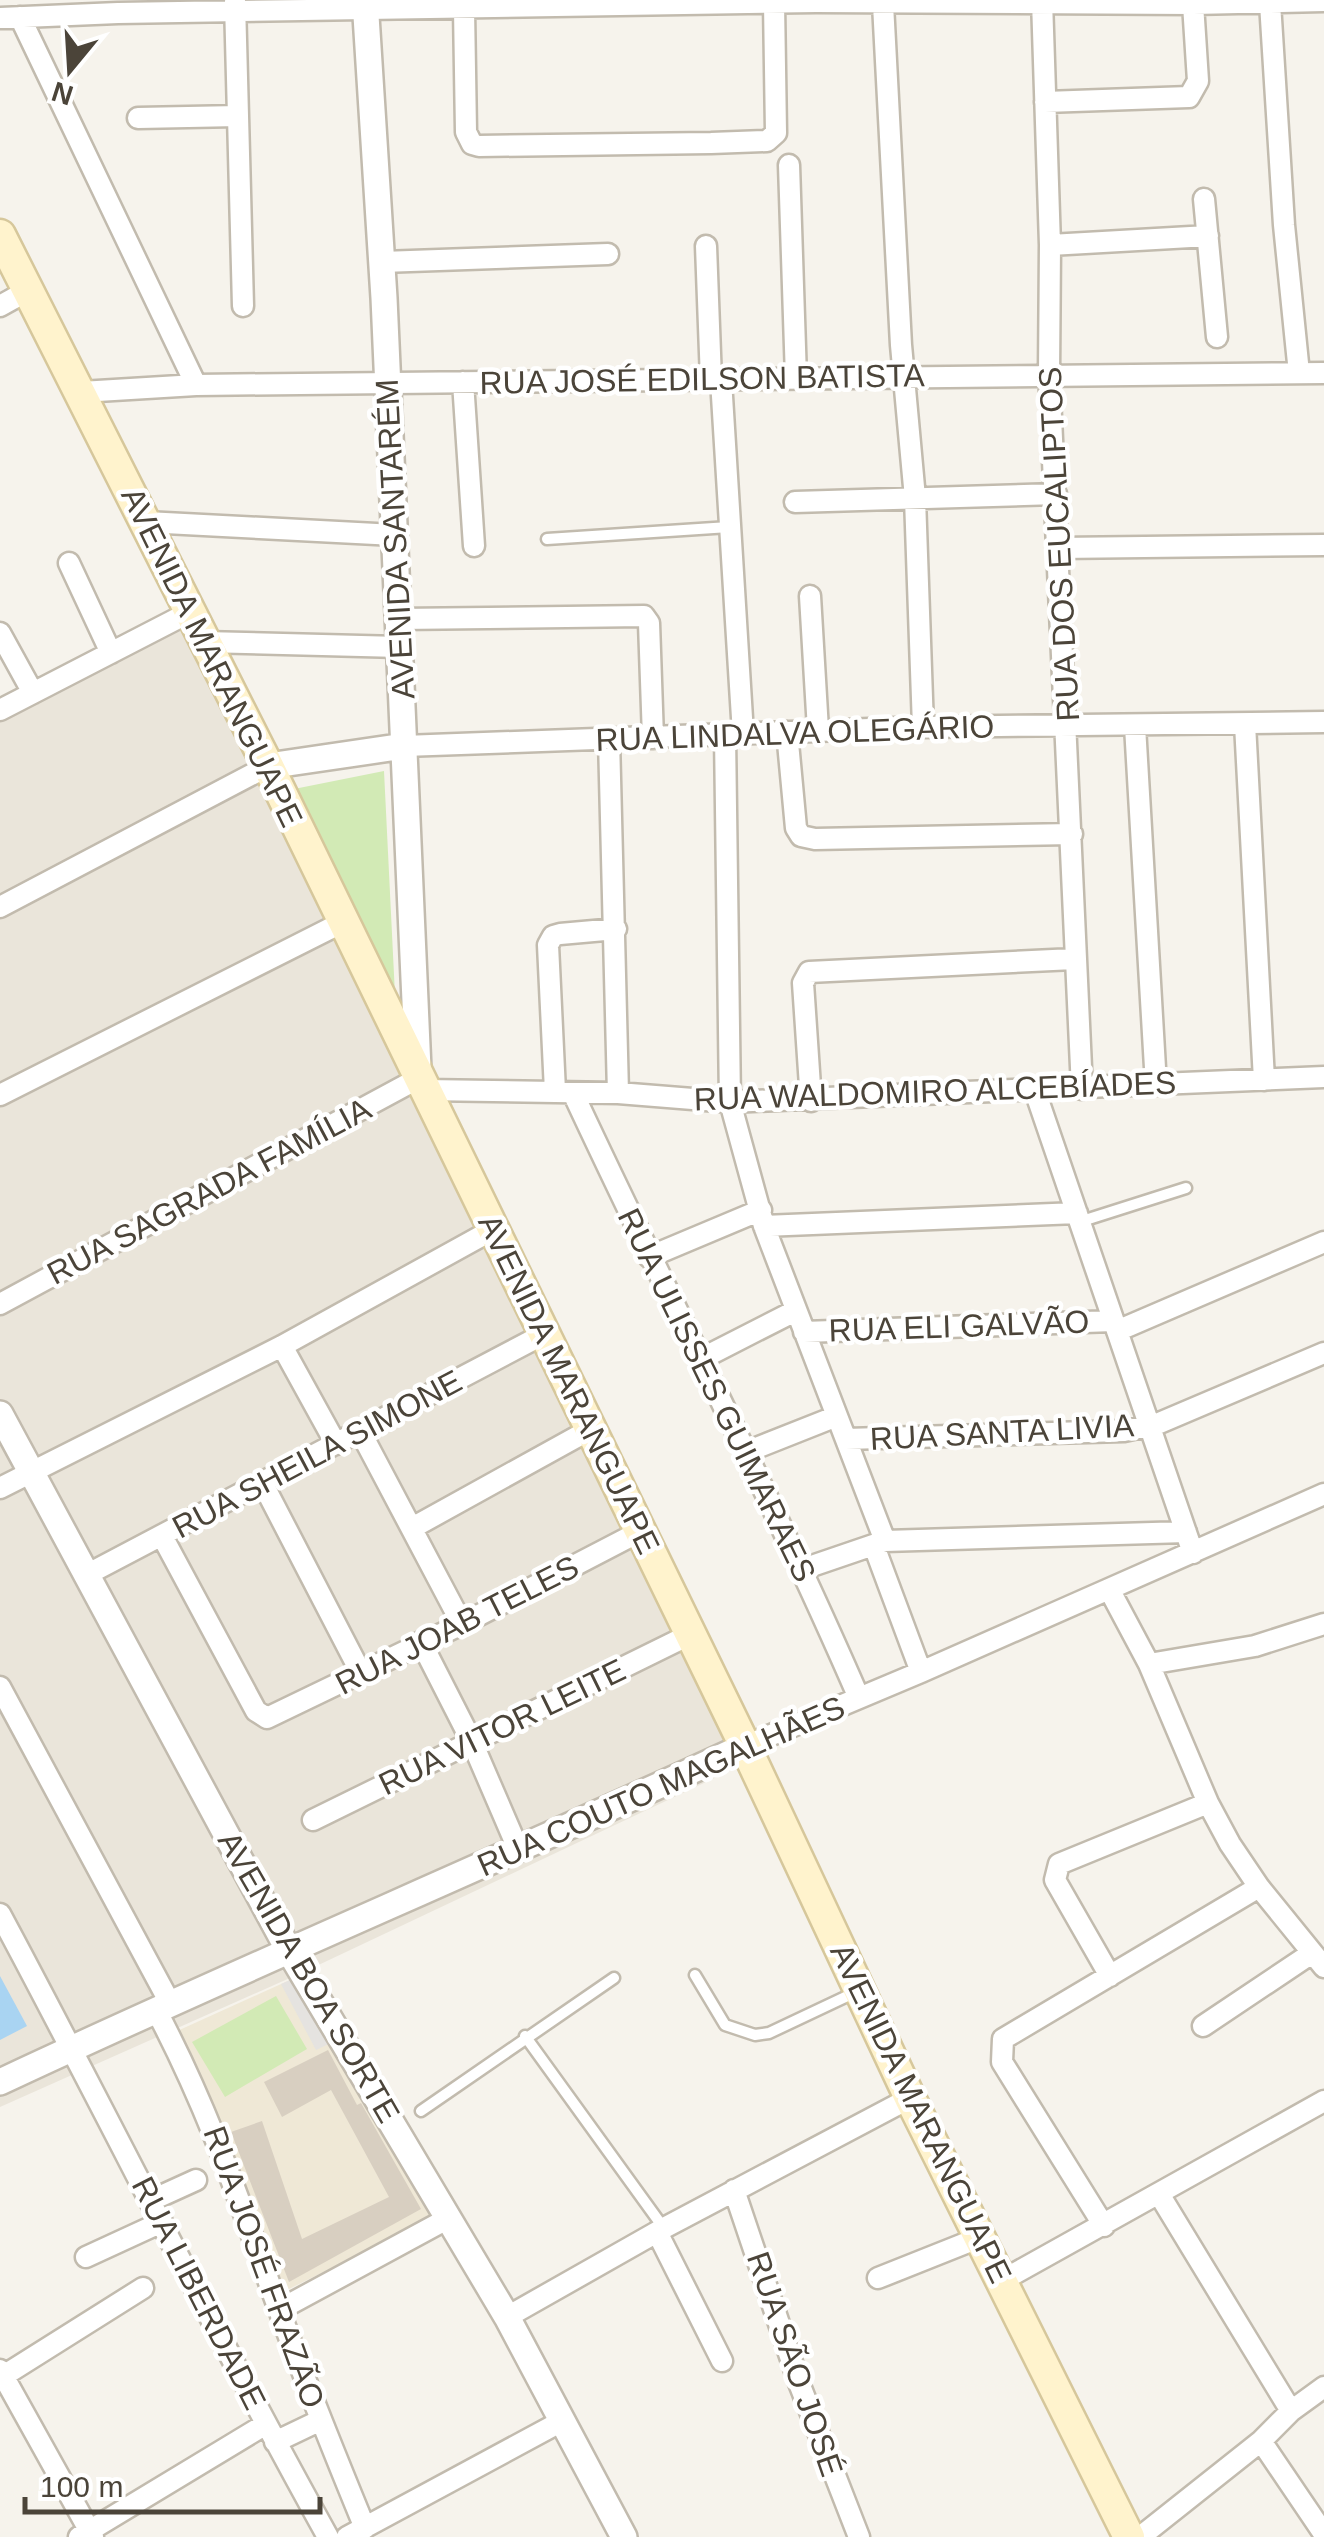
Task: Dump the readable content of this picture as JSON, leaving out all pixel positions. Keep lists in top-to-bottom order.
{
  "streets": {
    "main road": ["AVENIDA MARANGUAPE"],
    "street": [
      "RUA JOSÉ EDILSON BATISTA",
      "AVENIDA SANTARÉM",
      "RUA DOS EUCALIPTOS",
      "RUA LINDALVA OLEGÁRIO",
      "RUA WALDOMIRO ALCEBÍADES",
      "RUA SAGRADA FAMÍLIA",
      "RUA ELI GALVÃO",
      "RUA ULISSES GUIMARAES",
      "RUA SANTA LIVIA",
      "RUA SHEILA SIMONE",
      "RUA JOAB TELES",
      "RUA VITOR LEITE",
      "RUA COUTO MAGALHÃES",
      "AVENIDA BOA SORTE",
      "RUA JOSÉ FRAZÃO",
      "RUA LIBERDADE",
      "RUA SÃO JOSÉ"
    ]
  },
  "crossings": [
    ["RUA JOSÉ EDILSON BATISTA", "AVENIDA SANTARÉM"],
    ["RUA JOSÉ EDILSON BATISTA", "RUA DOS EUCALIPTOS"],
    ["RUA JOSÉ EDILSON BATISTA", "AVENIDA MARANGUAPE"],
    ["AVENIDA SANTARÉM", "AVENIDA MARANGUAPE"],
    ["AVENIDA SANTARÉM", "RUA LINDALVA OLEGÁRIO"],
    ["AVENIDA SANTARÉM", "RUA WALDOMIRO ALCEBÍADES"],
    ["AVENIDA SANTARÉM", "RUA SAGRADA FAMÍLIA"],
    ["RUA DOS EUCALIPTOS", "RUA LINDALVA OLEGÁRIO"],
    ["RUA DOS EUCALIPTOS", "RUA WALDOMIRO ALCEBÍADES"],
    ["AVENIDA MARANGUAPE", "RUA LINDALVA OLEGÁRIO"],
    ["AVENIDA MARANGUAPE", "RUA WALDOMIRO ALCEBÍADES"],
    ["AVENIDA MARANGUAPE", "RUA SAGRADA FAMÍLIA"],
    ["AVENIDA MARANGUAPE", "RUA SHEILA SIMONE"],
    ["AVENIDA MARANGUAPE", "RUA JOAB TELES"],
    ["AVENIDA MARANGUAPE", "RUA VITOR LEITE"],
    ["AVENIDA MARANGUAPE", "RUA COUTO MAGALHÃES"],
    ["RUA WALDOMIRO ALCEBÍADES", "RUA SAGRADA FAMÍLIA"],
    ["RUA WALDOMIRO ALCEBÍADES", "RUA ULISSES GUIMARAES"],
    ["RUA ELI GALVÃO", "RUA ULISSES GUIMARAES"],
    ["RUA ULISSES GUIMARAES", "RUA SANTA LIVIA"],
    ["RUA ULISSES GUIMARAES", "RUA COUTO MAGALHÃES"],
    ["RUA SHEILA SIMONE", "RUA JOAB TELES"],
    ["RUA SHEILA SIMONE", "AVENIDA BOA SORTE"],
    ["RUA COUTO MAGALHÃES", "AVENIDA BOA SORTE"],
    ["RUA COUTO MAGALHÃES", "RUA JOSÉ FRAZÃO"],
    ["RUA COUTO MAGALHÃES", "RUA LIBERDADE"]
  ],
  "scale_bar": "100 m",
  "north": "bottom"
}
